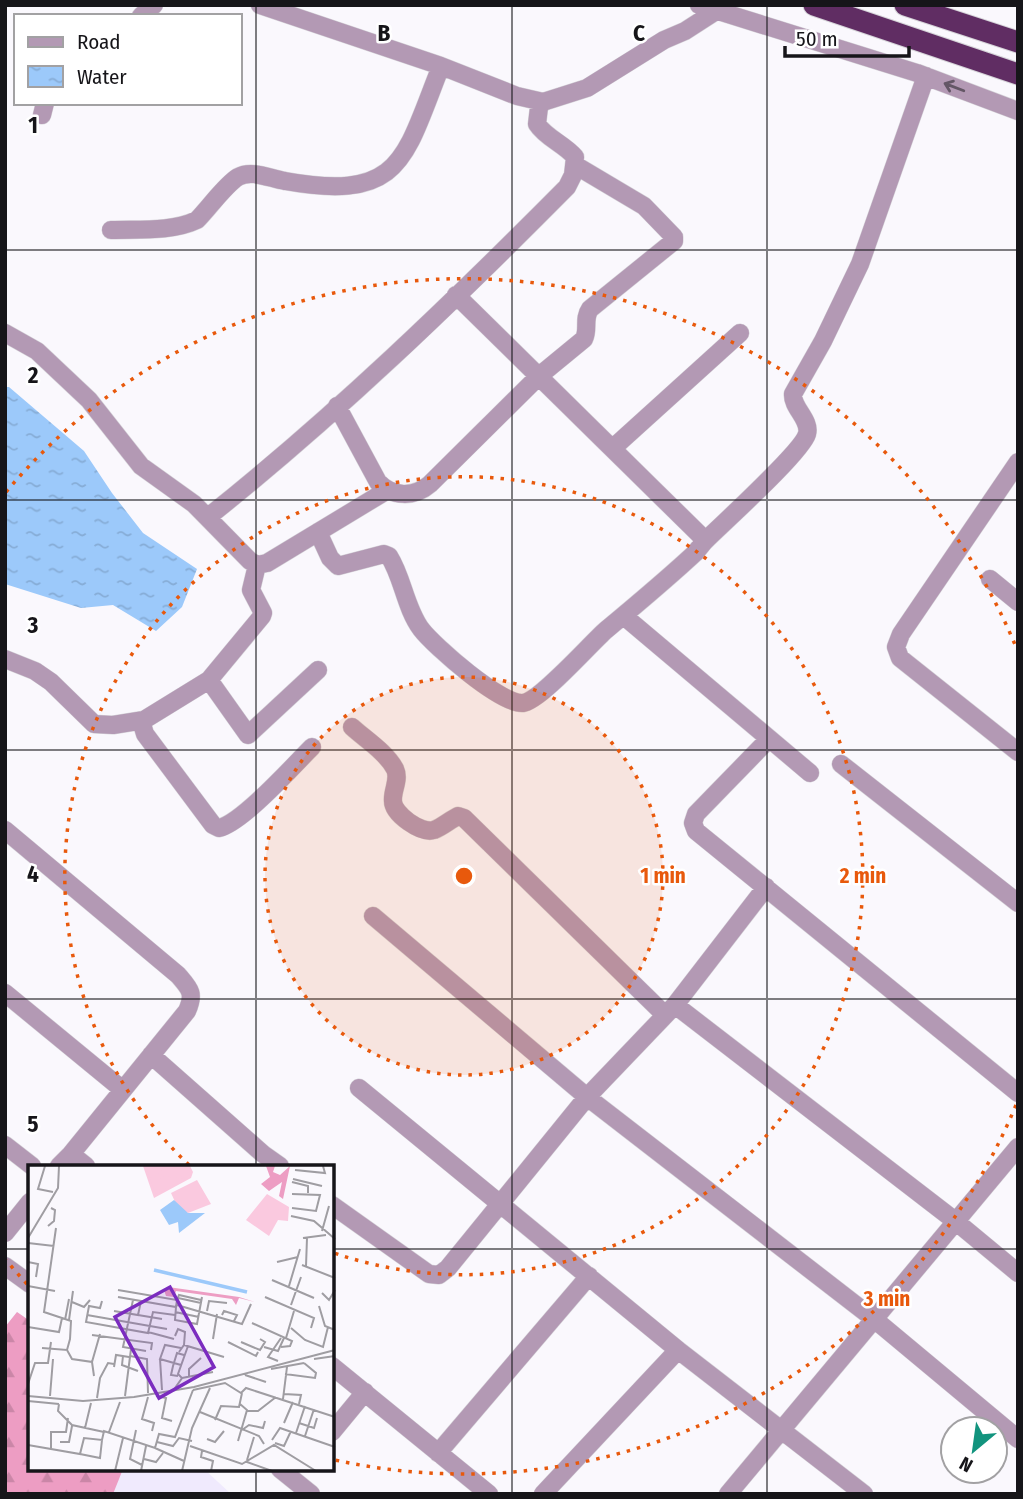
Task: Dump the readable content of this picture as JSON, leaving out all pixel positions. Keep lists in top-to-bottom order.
{
  "legend": ["Road", "Water"],
  "scale_bar": "50 m",
  "north": "bottom left",
  "grid": {
    "columns": ["B", "C"],
    "rows": [
      "1",
      "2",
      "3",
      "4",
      "5"
    ]
  },
  "rings": ["1 min", "2 min", "3 min"]
}
